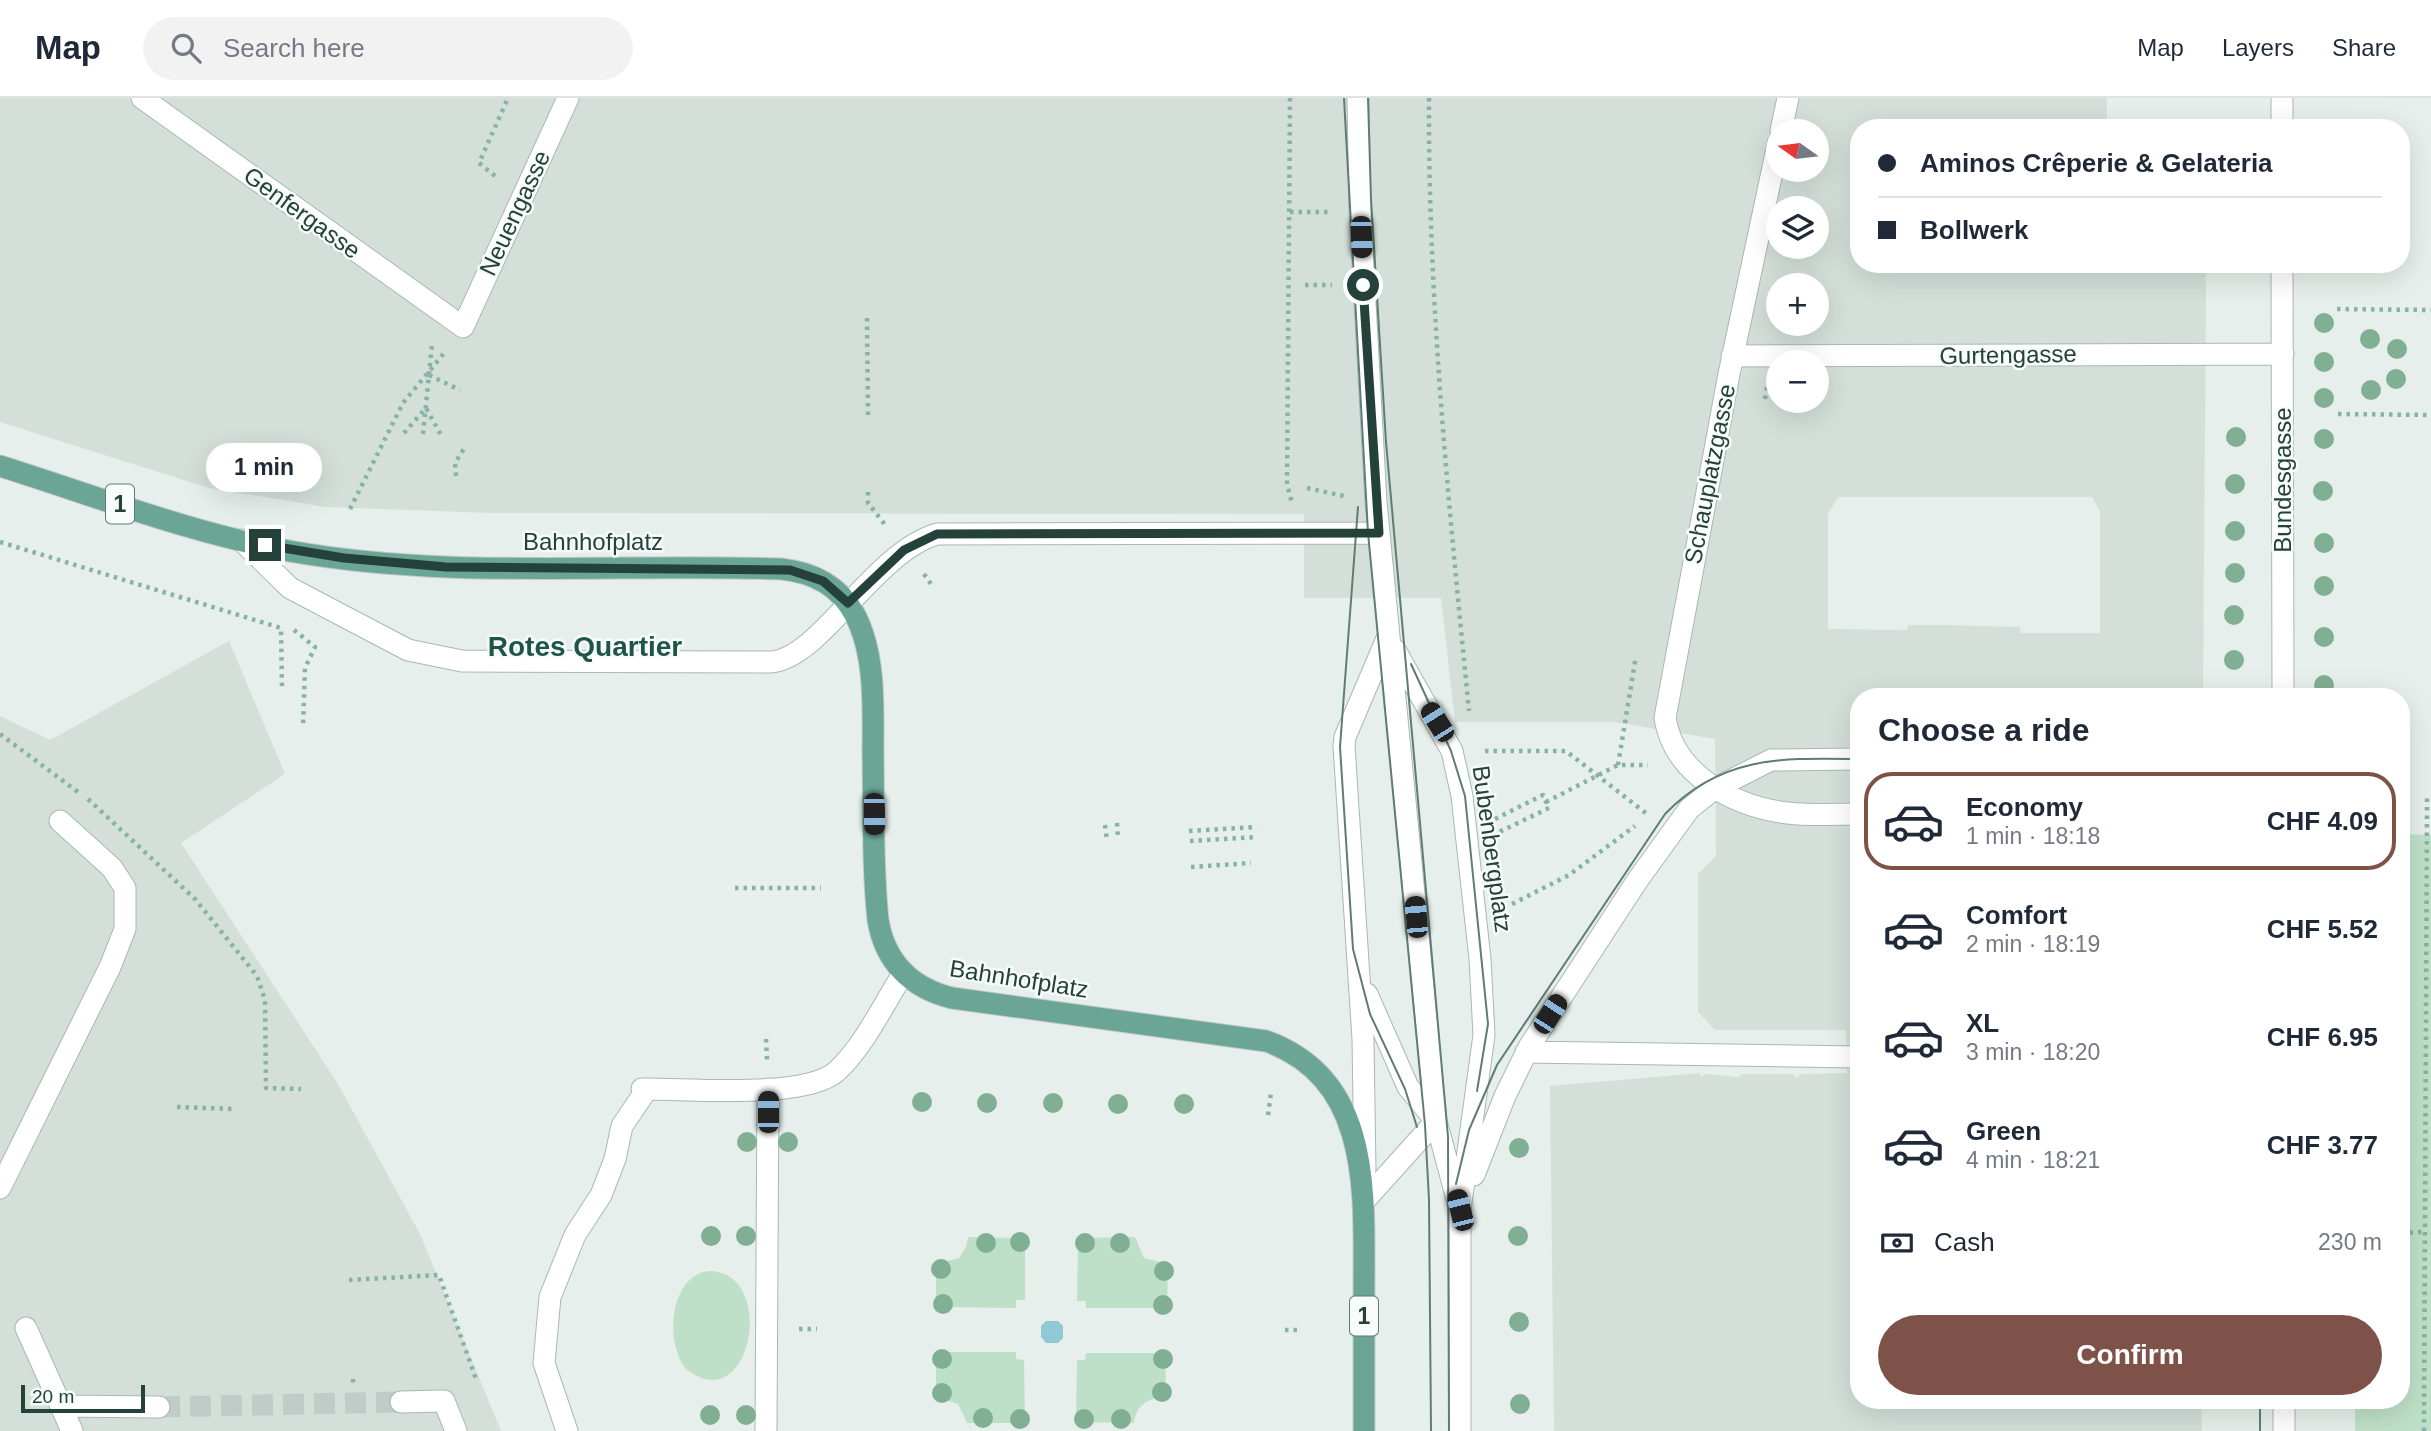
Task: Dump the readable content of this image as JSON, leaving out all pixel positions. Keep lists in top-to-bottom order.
{
  "streets": {
    "main road": ["1", "Bahnhofplatz", "Bubenbergplatz"],
    "street": [
      "Genfergasse",
      "Neuengasse",
      "Gurtengasse",
      "Schauplatzgasse",
      "Bundesgasse"
    ]
  },
  "crossings": [
    ["Genfergasse", "Neuengasse"],
    ["Gurtengasse", "Schauplatzgasse"],
    ["Gurtengasse", "Bundesgasse"],
    ["Schauplatzgasse", "Bubenbergplatz"],
    ["1", "Bahnhofplatz"],
    ["Bahnhofplatz", "Bubenbergplatz"]
  ],
  "districts": ["Rotes Quartier"],
  "scale_bar": "20 m",
  "north": "left",
  "page": {
    "header": "Map",
    "search": "Search here",
    "nav": ["Map", "Layers", "Share"],
    "map_buttons": ["+", "−"],
    "banner": ["Aminos Crêperie & Gelateria", "Bollwerk"],
    "bubble": "1 min",
    "heading": "Choose a ride",
    "list": [
      {
        "name": "Economy",
        "note": "1 min · 18:18",
        "value": "CHF 4.09"
      },
      {
        "name": "Comfort",
        "note": "2 min · 18:19",
        "value": "CHF 5.52"
      },
      {
        "name": "XL",
        "note": "3 min · 18:20",
        "value": "CHF 6.95"
      },
      {
        "name": "Green",
        "note": "4 min · 18:21",
        "value": "CHF 3.77"
      }
    ],
    "pay": ["Cash", "230 m"],
    "buttons": "Confirm",
    "scale": "20 m"
  }
}
